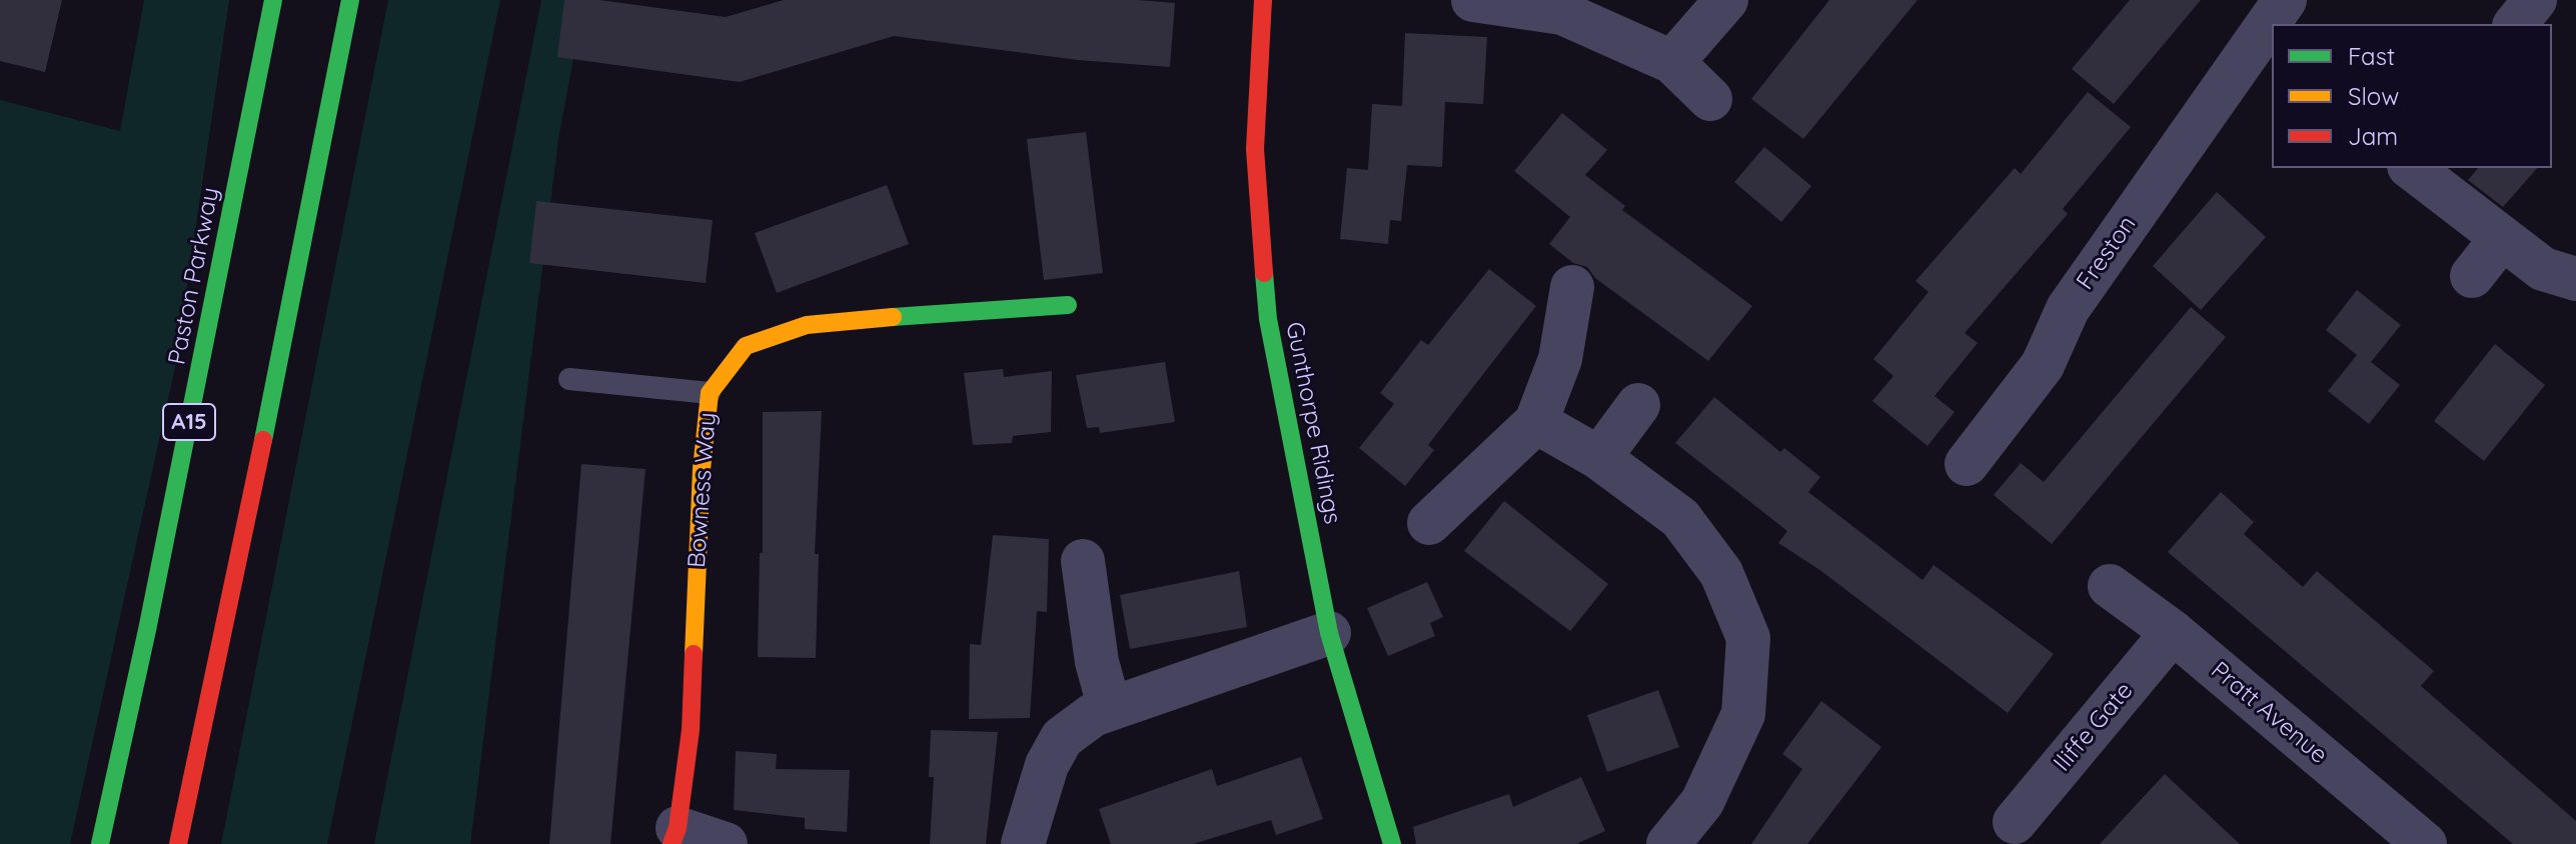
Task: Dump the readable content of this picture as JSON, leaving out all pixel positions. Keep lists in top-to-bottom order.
{
  "streets": {
    "main road": [
      "Paston Parkway",
      "A15",
      "Gunthorpe Ridings",
      "Bowness Way"
    ],
    "street": ["Freston", "Pratt Avenue", "Iliffe Gate"]
  },
  "crossings": [
    ["Pratt Avenue", "Iliffe Gate"]
  ],
  "legend": ["Fast", "Slow", "Jam"]
}
